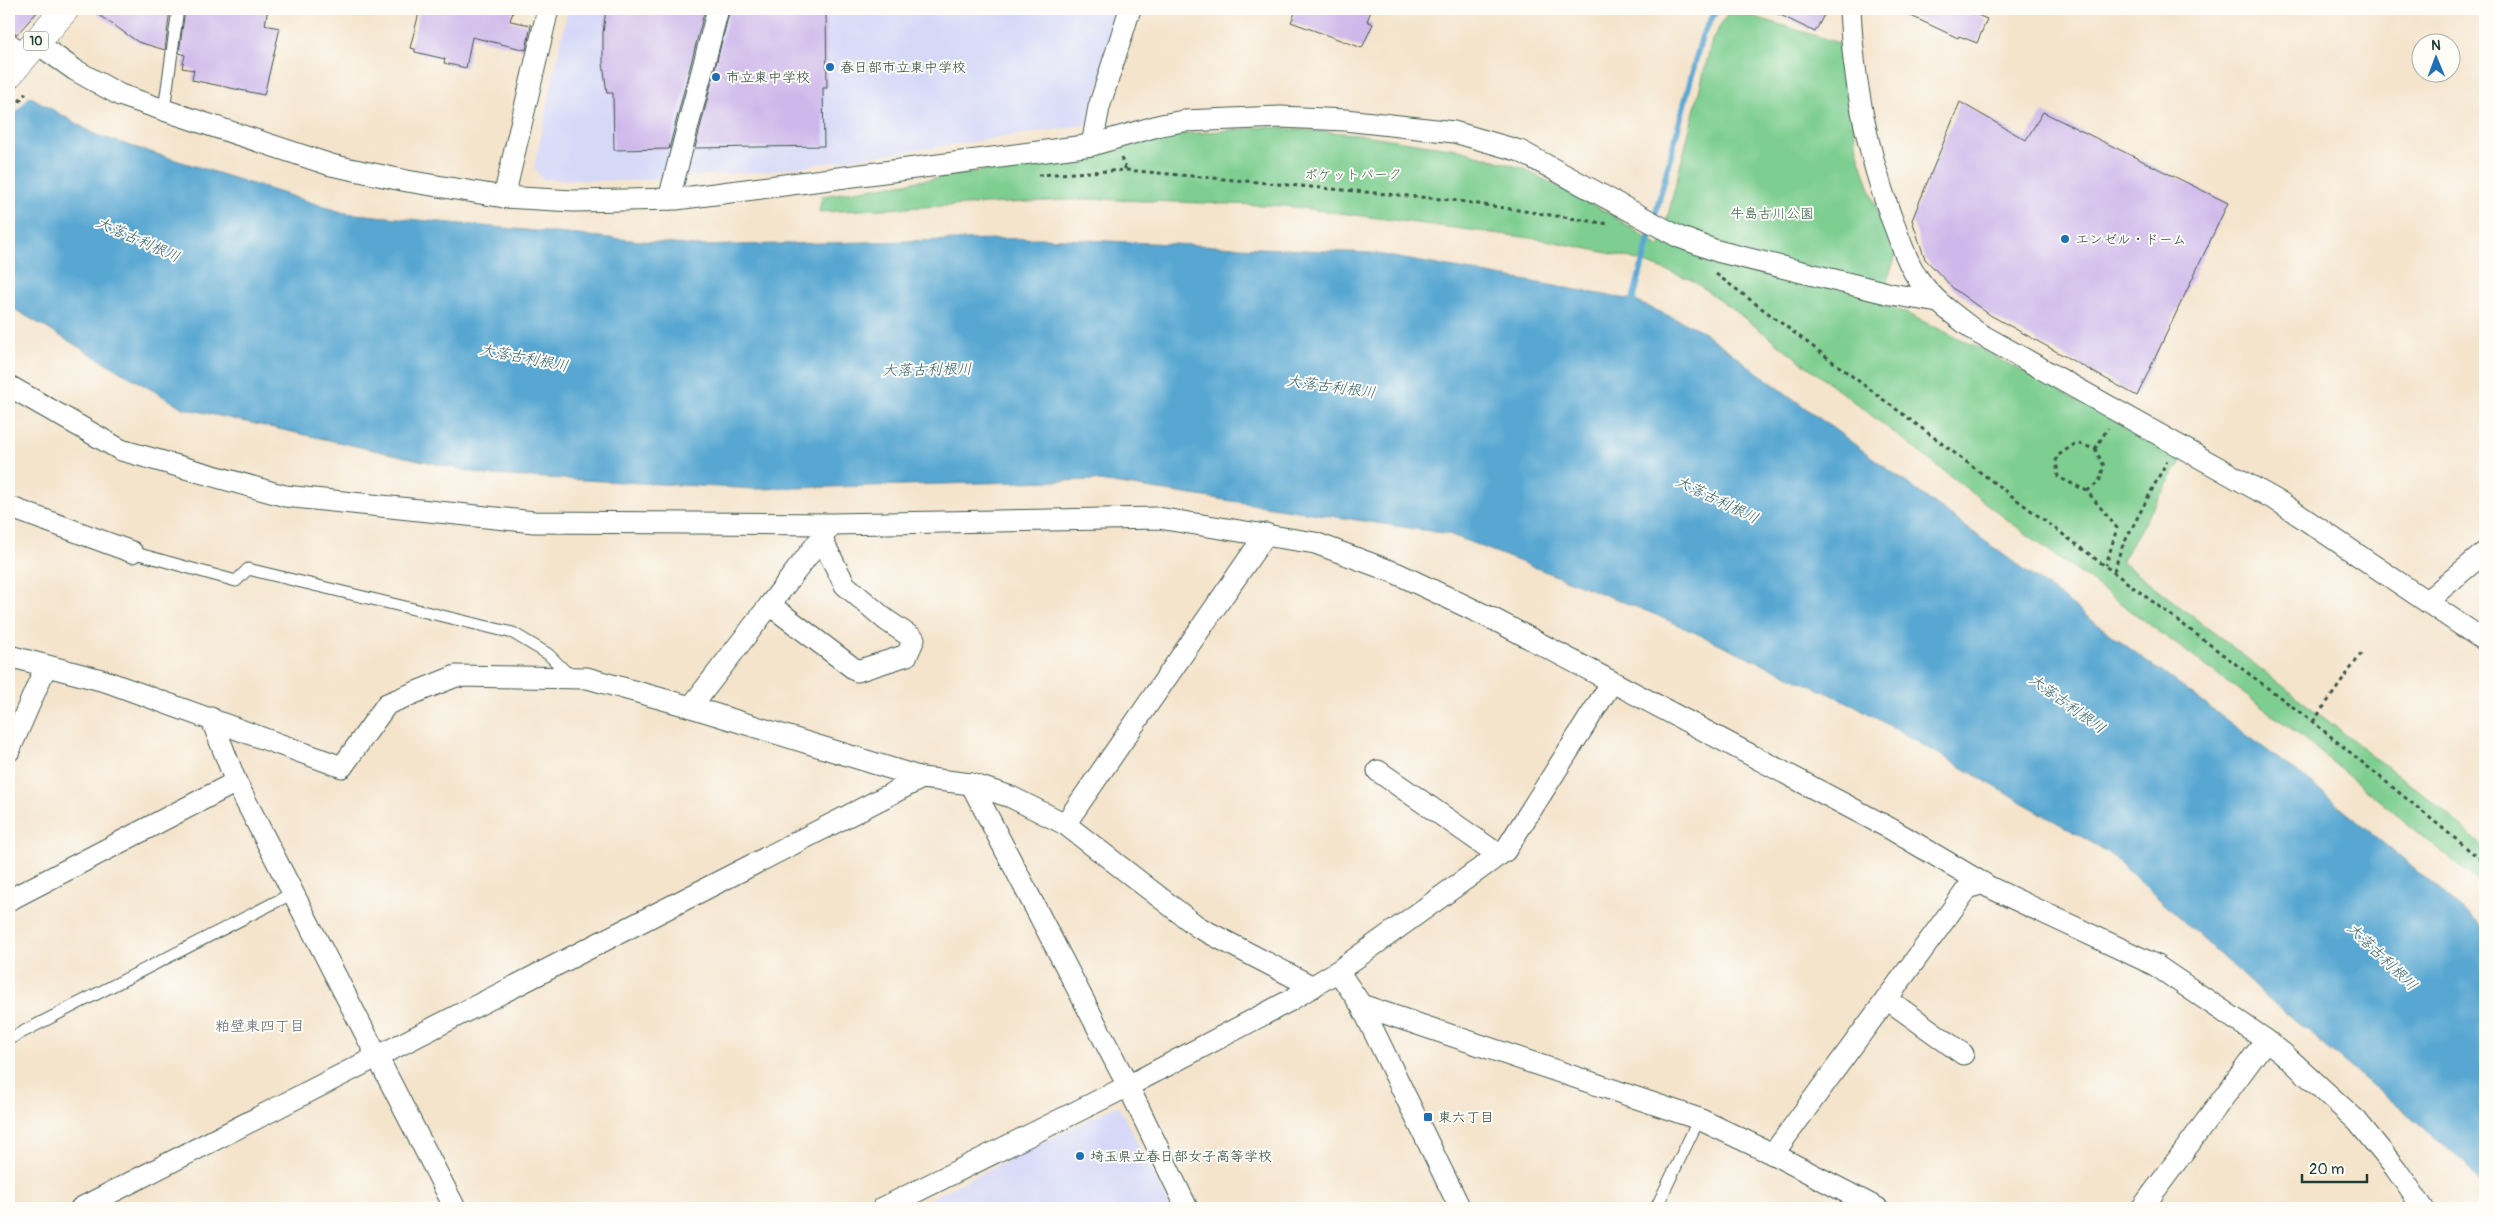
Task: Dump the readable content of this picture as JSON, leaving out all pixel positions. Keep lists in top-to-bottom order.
{
  "streets": {
    "main road": ["10"]
  },
  "districts": ["粕壁東四丁目"],
  "water": ["大落古利根川"],
  "parks": ["ポケットパーク", "牛島古川公園"],
  "places": {
    "other": [
      "春日部市立東中学校",
      "市立東中学校",
      "エンゼル・ドーム",
      "埼玉県立春日部女子高等学校"
    ],
    "transit": ["東六丁目"]
  },
  "scale_bar": "20 m",
  "north": "top"
}
